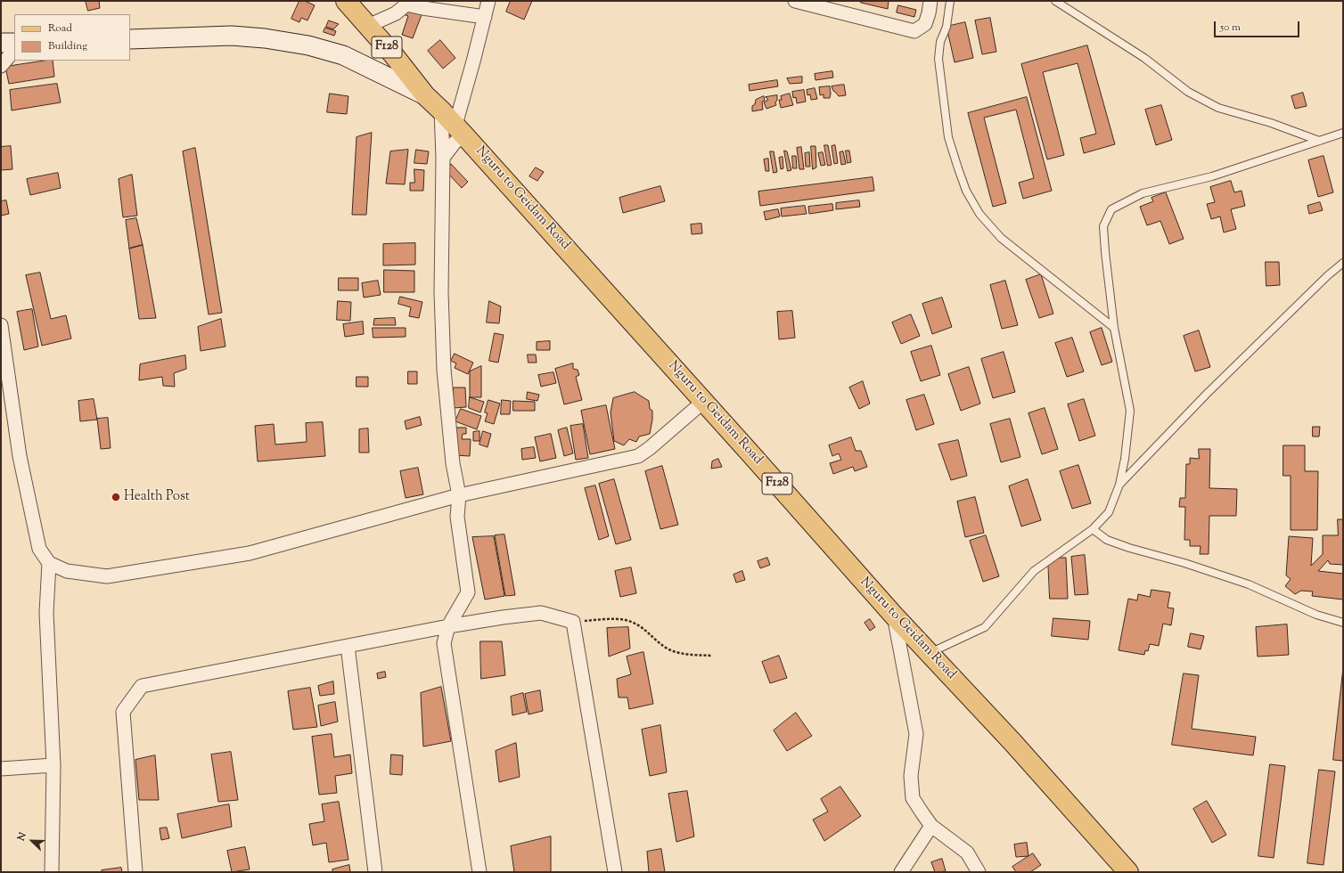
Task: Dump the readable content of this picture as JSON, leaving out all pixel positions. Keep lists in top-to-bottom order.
{
  "streets": {
    "main road": ["F128", "Nguru to Geidam Road"]
  },
  "places": ["Health Post"],
  "legend": ["Road", "Building"],
  "scale_bar": "50 m",
  "north": "top left"
}
